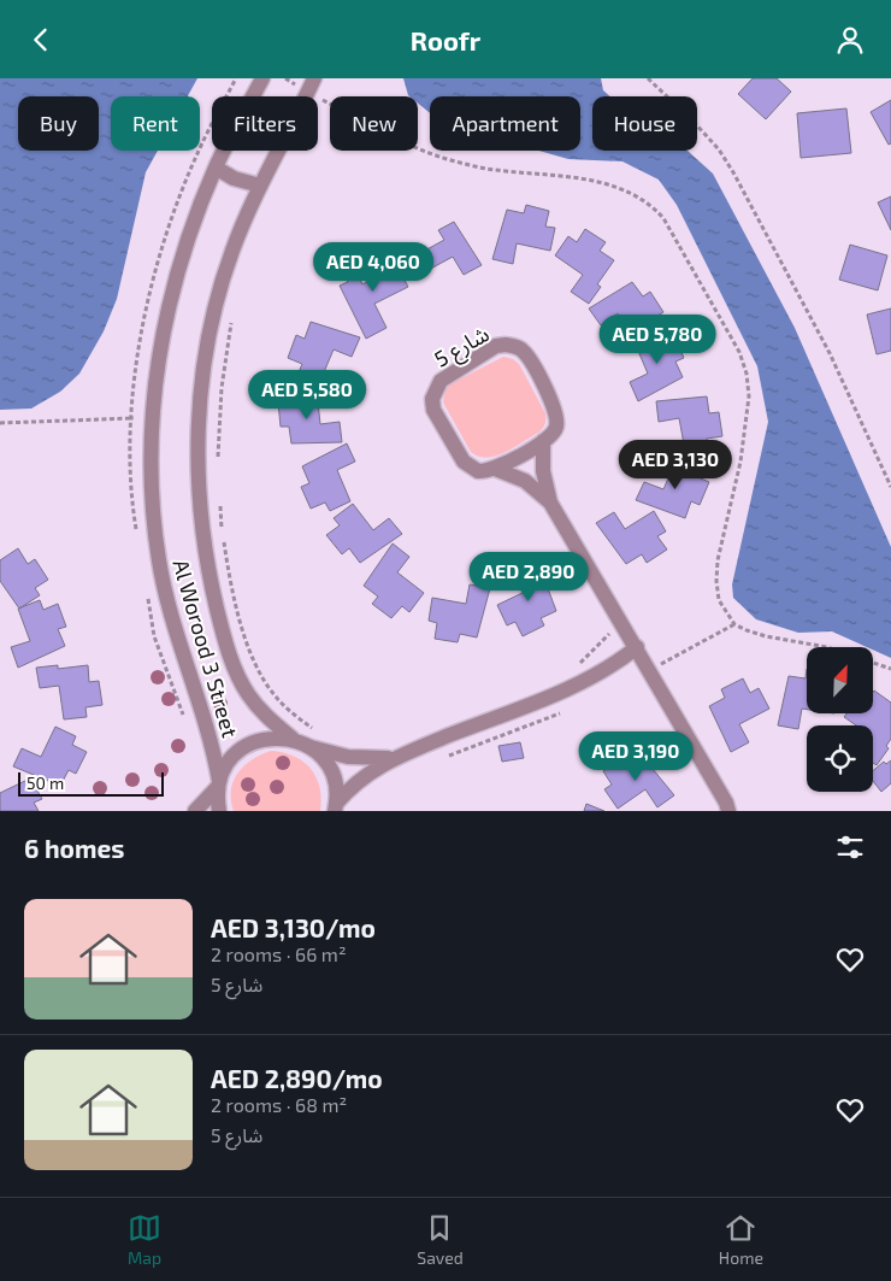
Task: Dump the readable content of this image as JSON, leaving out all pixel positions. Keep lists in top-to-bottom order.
{
  "streets": {
    "street": ["شارع 5", "Al Worood 3 Street"]
  },
  "scale_bar": "50 m",
  "north": "top right",
  "page": {
    "header": "Roofr",
    "chip": [
      "Buy",
      "Rent",
      "Filters",
      "New",
      "Apartment",
      "House"
    ],
    "price": [
      "AED 4,060",
      "AED 5,780",
      "AED 5,580",
      "AED 3,130",
      "AED 2,890",
      "AED 3,190"
    ],
    "scale": "50 m",
    "heading": "6 homes",
    "list": [
      {
        "name": "AED 3,130/mo",
        "note": "2 rooms · 66 m² · شارع 5"
      },
      {
        "name": "AED 2,890/mo",
        "note": "2 rooms · 68 m² · شارع 5"
      }
    ],
    "tabs": ["Map", "Saved", "Home"]
  }
}
